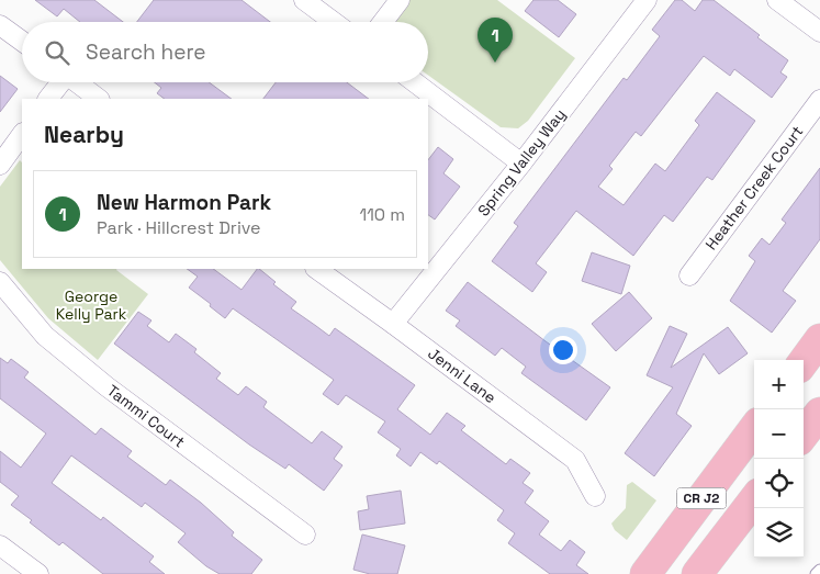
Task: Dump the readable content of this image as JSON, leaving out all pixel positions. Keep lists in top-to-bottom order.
{
  "streets": {
    "main road": ["CR J2"],
    "street": [
      "Spring Valley Way",
      "Heather Creek Court",
      "Jenni Lane",
      "Tammi Court"
    ]
  },
  "crossings": [
    ["Spring Valley Way", "Jenni Lane"]
  ],
  "parks": ["George Kelly Park"],
  "page": {
    "pins": "1",
    "search": "Search here",
    "heading": "Nearby",
    "list": [
      {
        "mark": "1",
        "name": "New Harmon Park",
        "note": "Park · Hillcrest Drive",
        "value": "110 m"
      }
    ],
    "map_buttons": ["+", "−"]
  }
}
